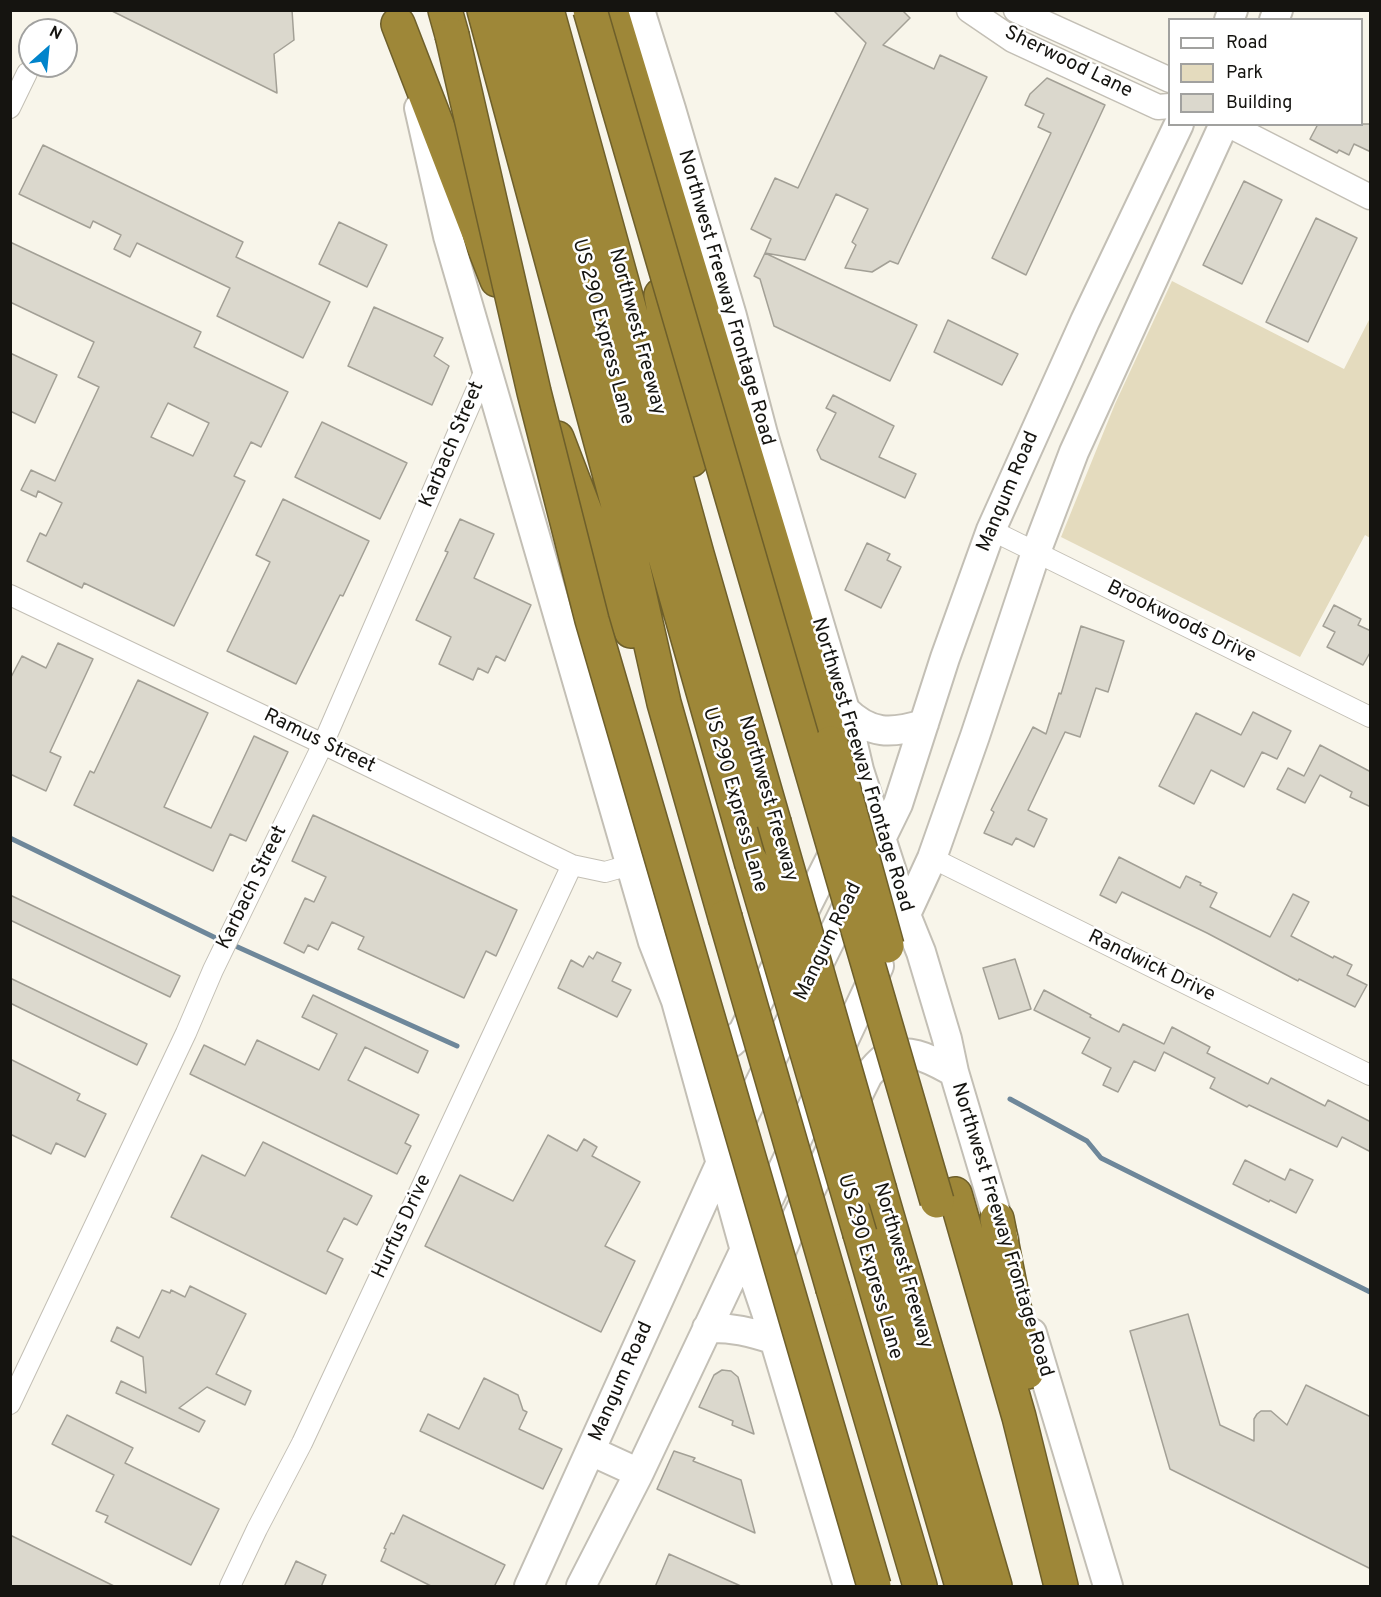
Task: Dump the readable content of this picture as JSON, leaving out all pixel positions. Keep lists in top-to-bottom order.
{
  "streets": {
    "highway": ["US 290 Express Lane", "Northwest Freeway"],
    "main road": ["Northwest Freeway Frontage Road", "Mangum Road"],
    "street": [
      "Sherwood Lane",
      "Karbach Street",
      "Brookwoods Drive",
      "Ramus Street",
      "Randwick Drive",
      "Hurfus Drive"
    ]
  },
  "crossings": [
    ["Northwest Freeway Frontage Road", "Mangum Road"],
    ["Karbach Street", "Ramus Street"],
    ["Mangum Road", "Brookwoods Drive"],
    ["Ramus Street", "Hurfus Drive"]
  ],
  "legend": ["Road", "Park", "Building"],
  "north": "top right"
}
